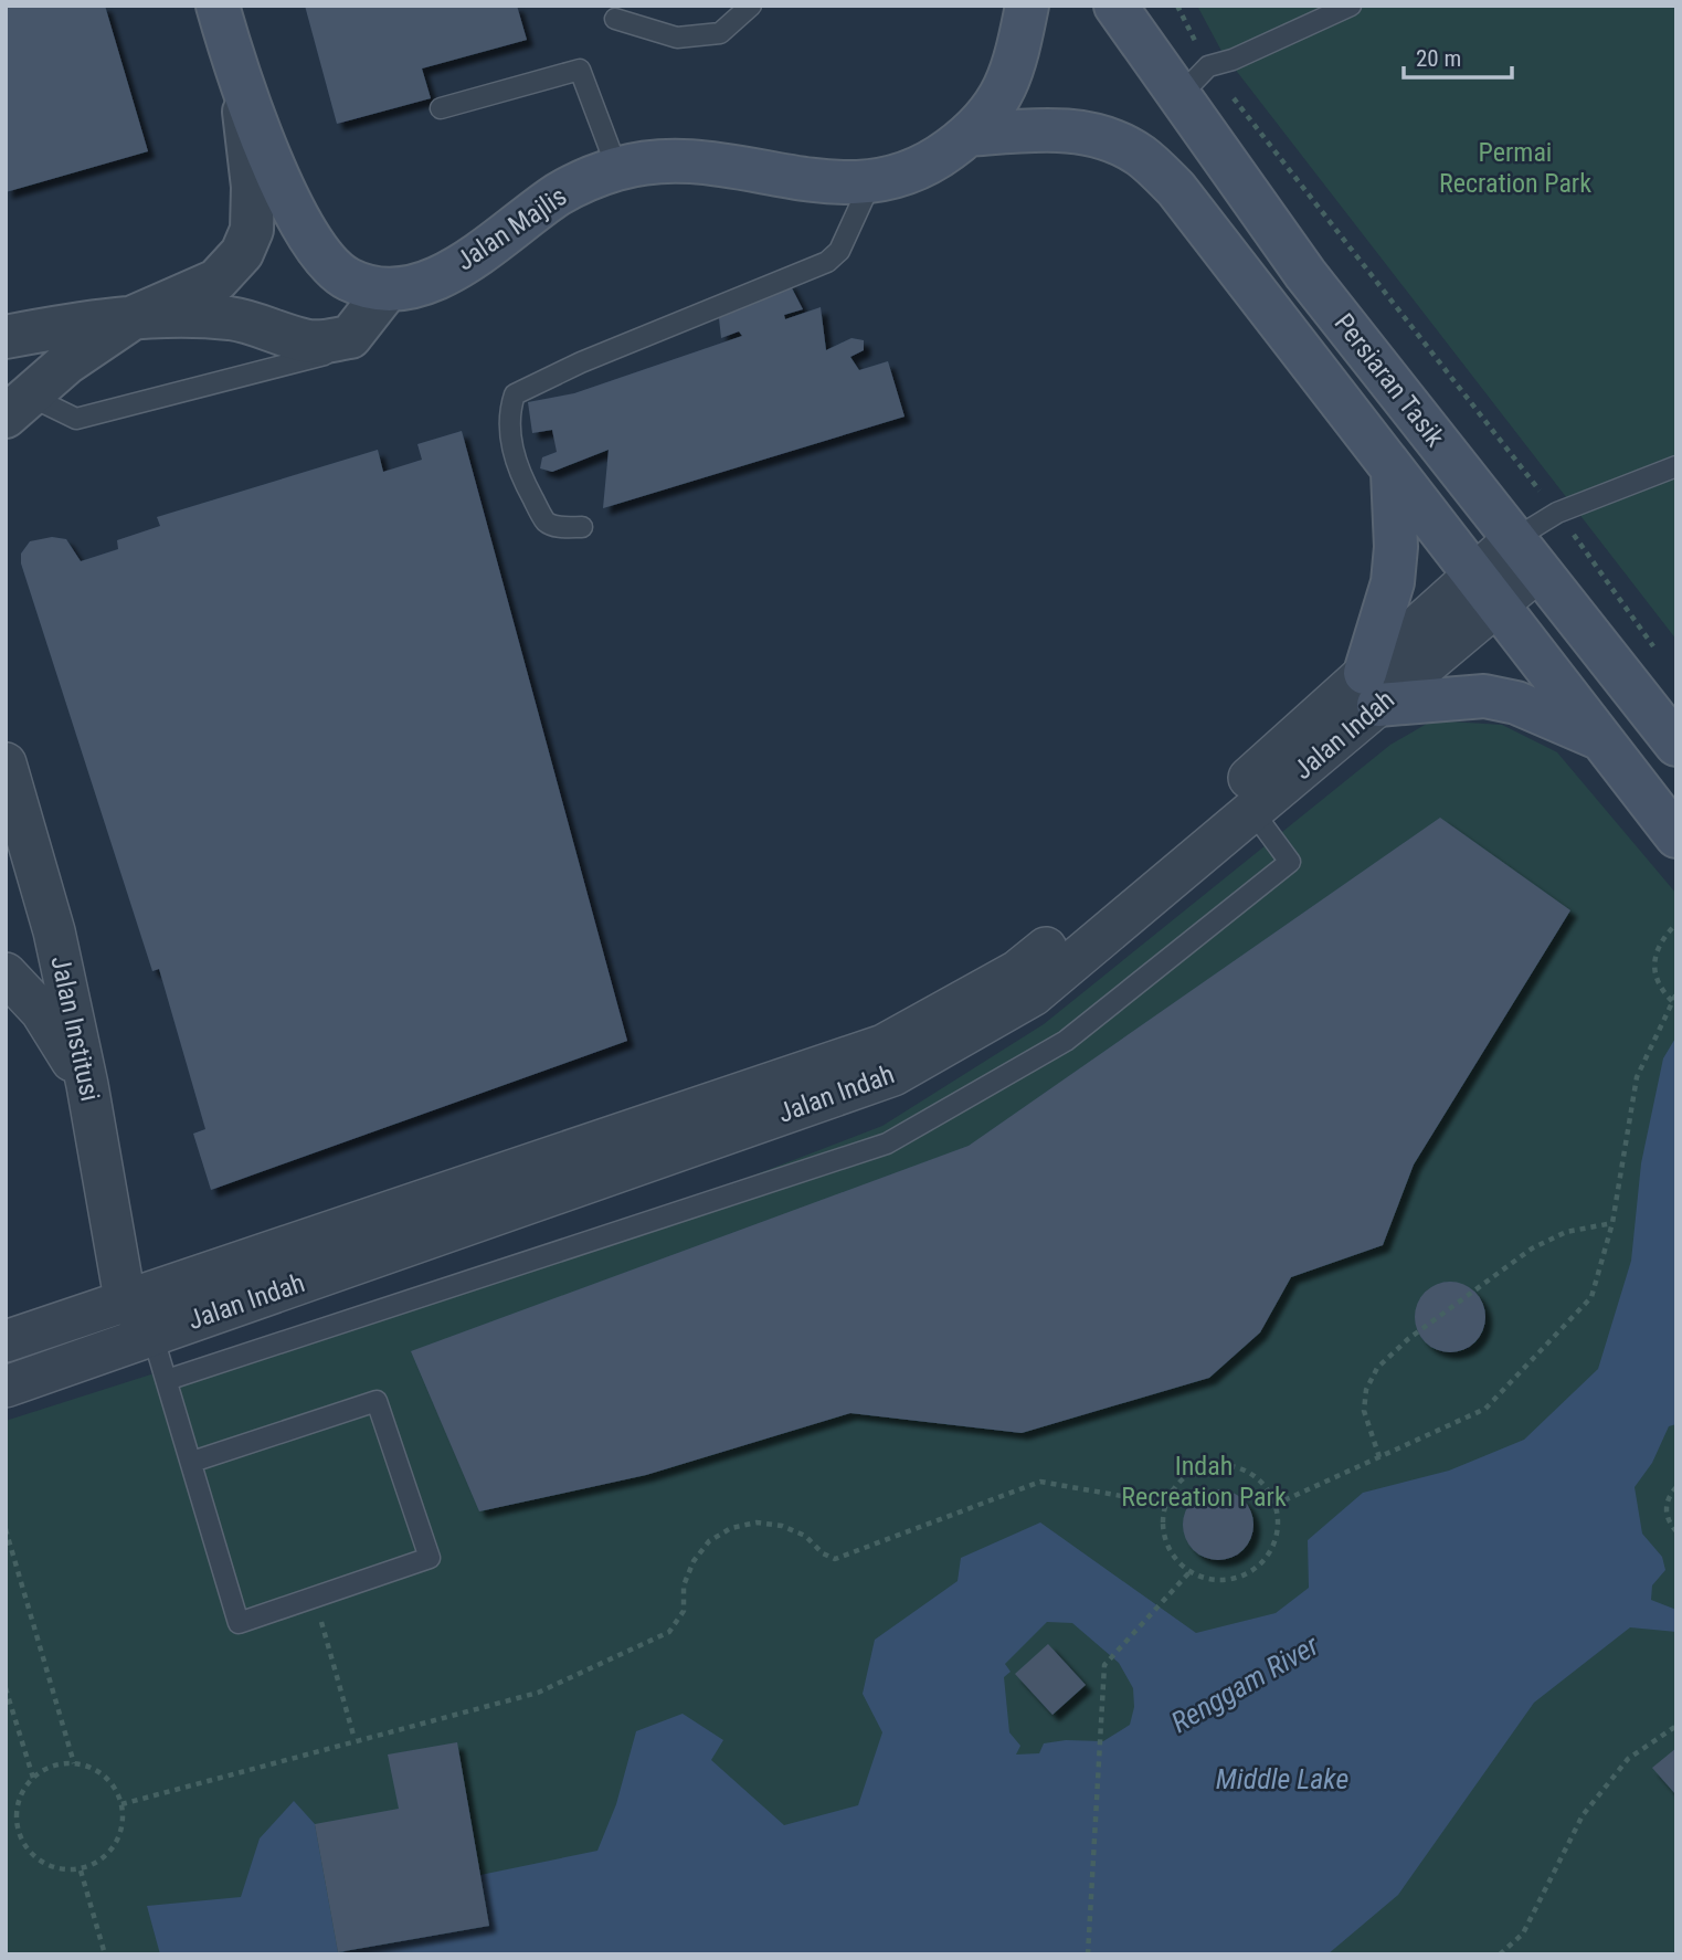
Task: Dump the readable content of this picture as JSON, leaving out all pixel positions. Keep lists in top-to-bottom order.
{
  "streets": {
    "main road": ["Jalan Majlis", "Persiaran Tasik"],
    "street": ["Jalan Indah", "Jalan Institusi"]
  },
  "crossings": [
    ["Jalan Majlis", "Persiaran Tasik"],
    ["Persiaran Tasik", "Jalan Indah"],
    ["Jalan Indah", "Jalan Institusi"]
  ],
  "water": ["Renggam River", "Middle Lake"],
  "parks": ["Permai Recration Park", "Indah Recreation Park"],
  "scale_bar": "20 m"
}
